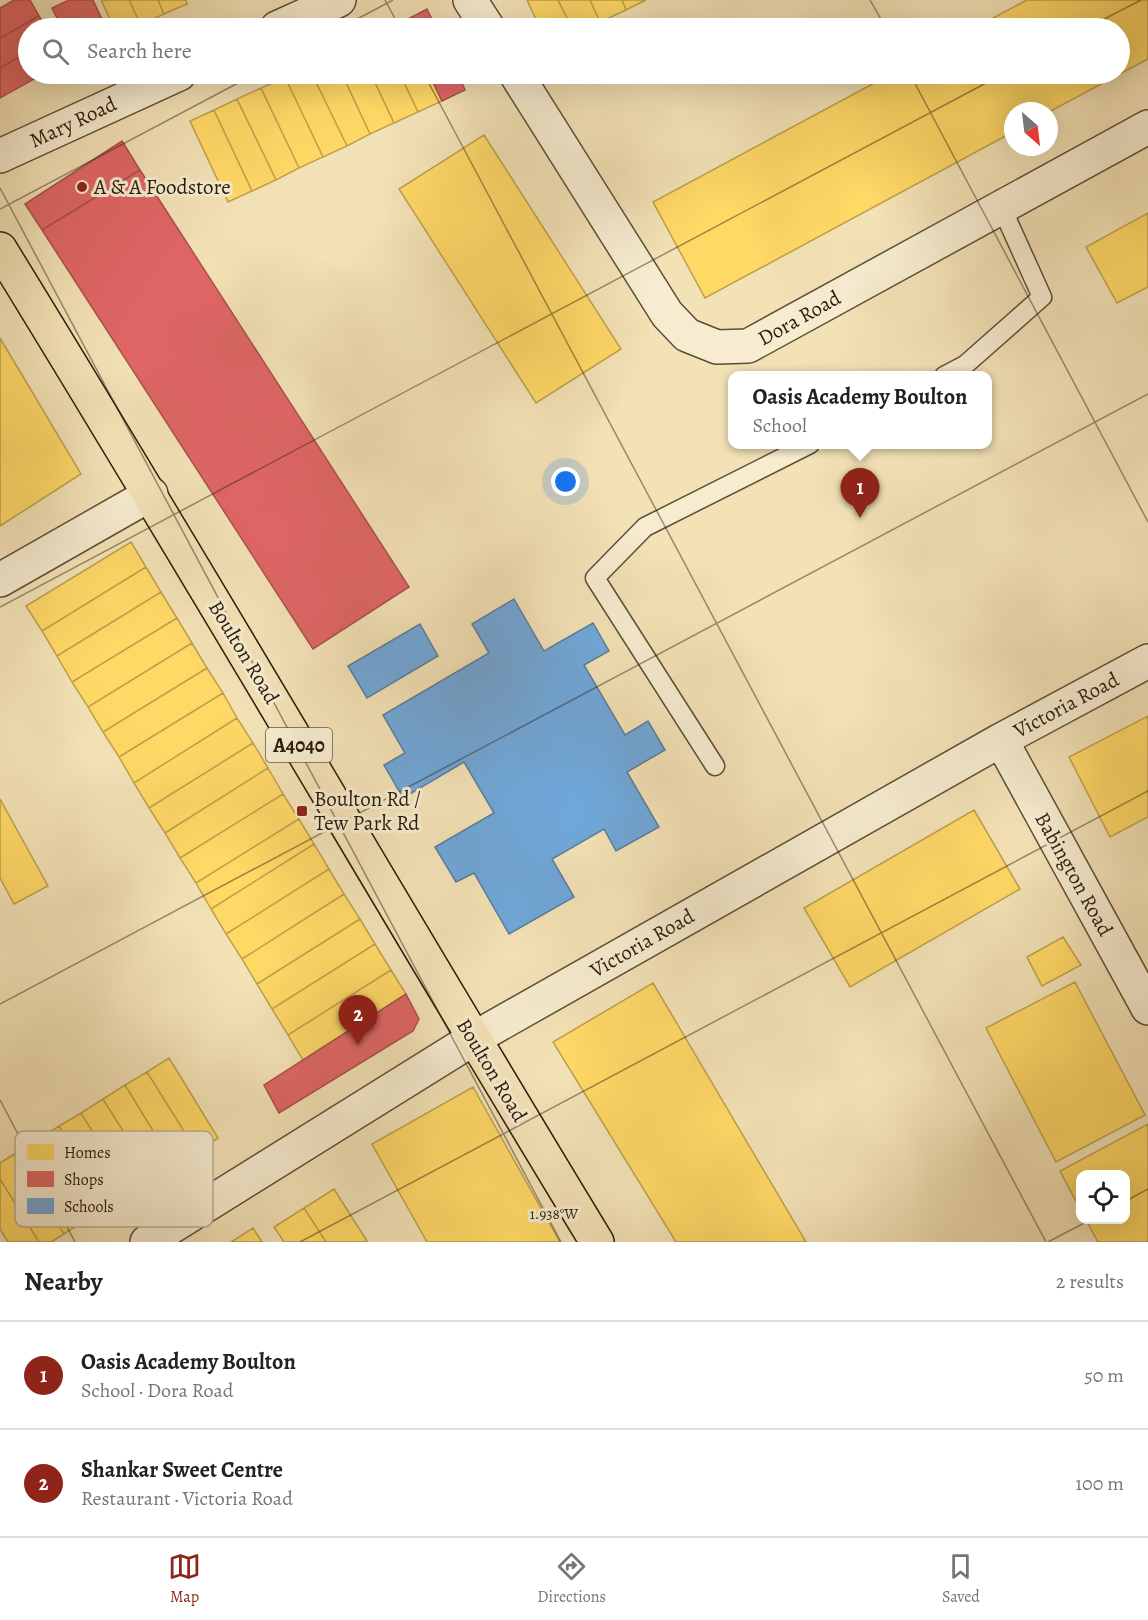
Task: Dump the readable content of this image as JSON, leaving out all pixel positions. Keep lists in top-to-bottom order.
{
  "streets": {
    "main road": ["Boulton Road", "A4040"],
    "street": [
      "Mary Road",
      "Dora Road",
      "Victoria Road",
      "Babington Road"
    ]
  },
  "crossings": [
    ["Boulton Road", "Victoria Road"],
    ["Victoria Road", "Babington Road"]
  ],
  "places": {
    "other": ["A & A Foodstore"],
    "transit": ["Boulton Rd / Tew Park Rd"]
  },
  "legend": ["Homes", "Shops", "Schools"],
  "north": "bottom right",
  "page": {
    "search": "Search here",
    "popup": ["Oasis Academy Boulton", "School"],
    "pins": ["1", "2"],
    "heading": ["Nearby", "2 results"],
    "list": [
      {
        "mark": "1",
        "name": "Oasis Academy Boulton",
        "note": "School · Dora Road",
        "value": "50 m"
      },
      {
        "mark": "2",
        "name": "Shankar Sweet Centre",
        "note": "Restaurant · Victoria Road",
        "value": "100 m"
      }
    ],
    "nav": ["Map", "Directions", "Saved"]
  },
  "coordinates": ["1.938°W"]
}
